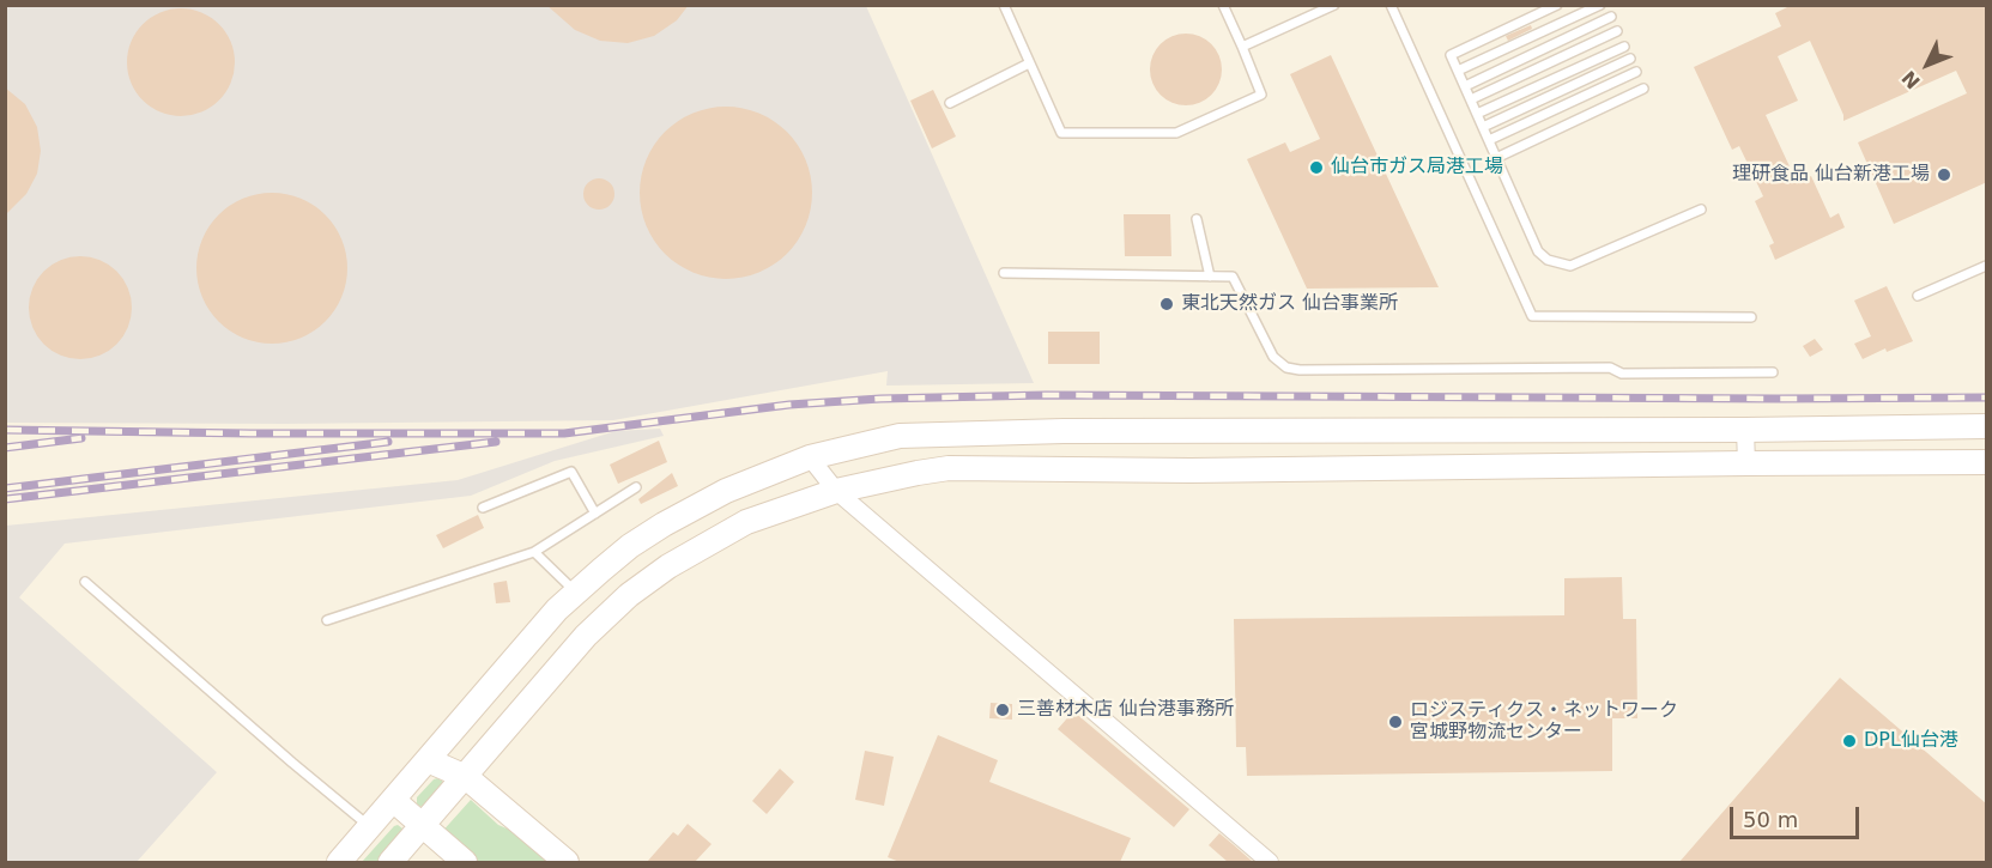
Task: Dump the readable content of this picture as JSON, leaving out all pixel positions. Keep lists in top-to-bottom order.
{
  "places": [
    "仙台市ガス局港工場",
    "理研食品 仙台新港工場",
    "東北天然ガス 仙台事業所",
    "三善材木店 仙台港事務所",
    "ロジスティクス・ネットワーク 宮城野物流センター",
    "DPL仙台港"
  ],
  "scale_bar": "50 m",
  "north": "bottom left"
}
